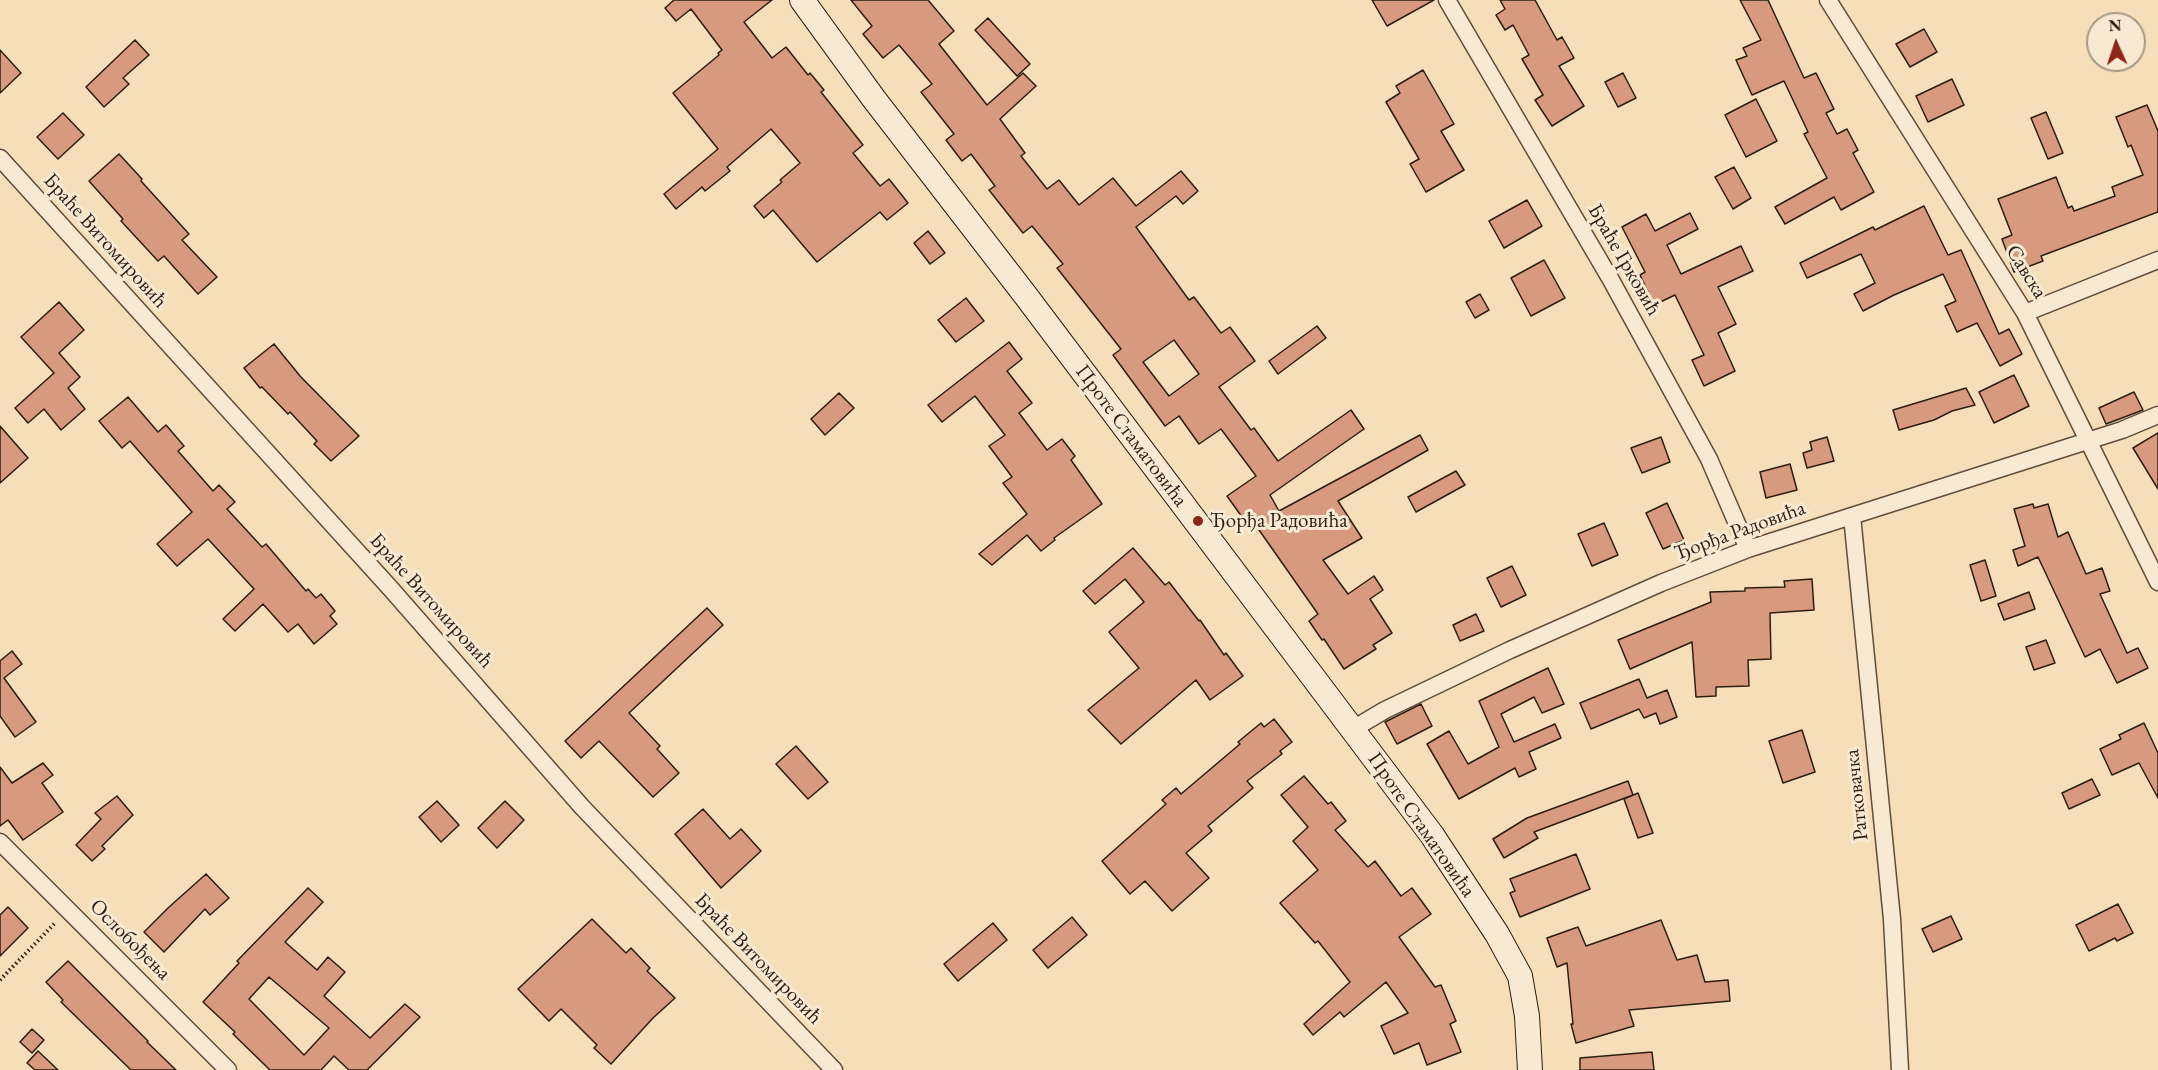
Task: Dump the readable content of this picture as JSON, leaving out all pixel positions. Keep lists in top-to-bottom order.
{
  "streets": {
    "street": [
      "Браће Витомировић",
      "Браће Грковић",
      "Савска",
      "Проте Стаматовића",
      "Ђорђа Радовића",
      "Ратковачка",
      "Ослобођења"
    ]
  },
  "crossings": [
    ["Браће Грковић", "Ђорђа Радовића"],
    ["Савска", "Ђорђа Радовића"],
    ["Проте Стаматовића", "Ђорђа Радовића"],
    ["Ђорђа Радовића", "Ратковачка"]
  ],
  "places": ["Ђорђа Радовића"],
  "north": "top"
}
